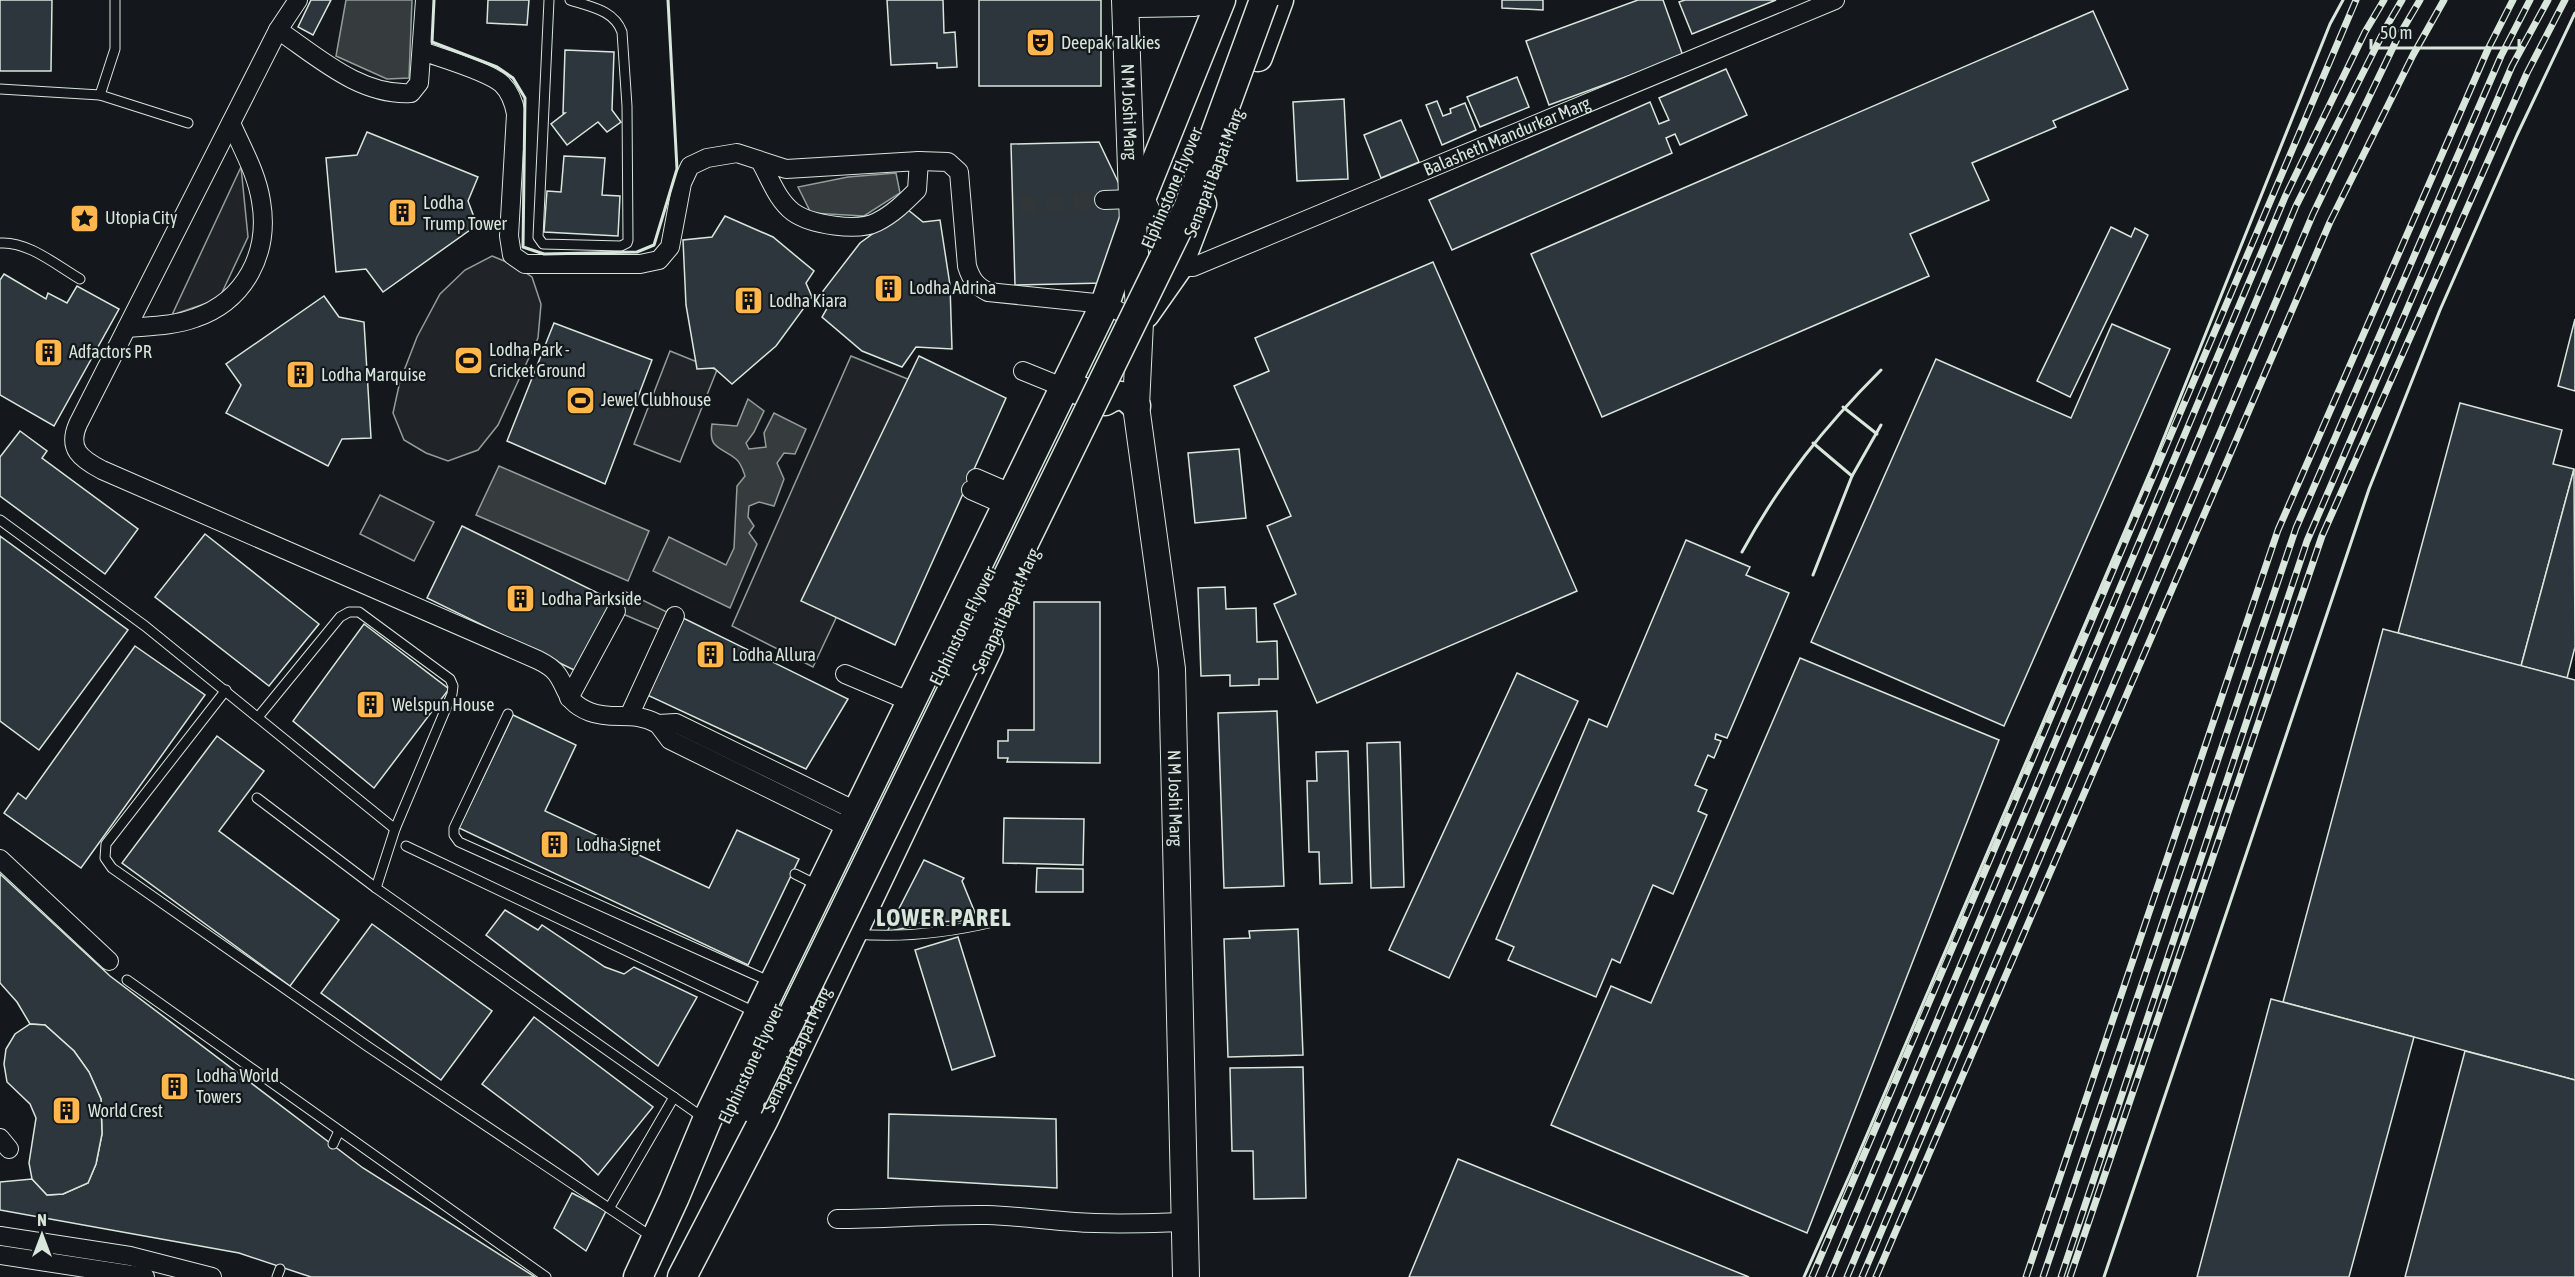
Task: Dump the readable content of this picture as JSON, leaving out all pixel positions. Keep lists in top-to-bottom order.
{
  "streets": {
    "main road": ["N M Joshi Marg", "Senapati Bapat Marg", "Elphinstone Flyover"],
    "street": ["Balasheth Mandurkar Marg"]
  },
  "crossings": [
    ["N M Joshi Marg", "Senapati Bapat Marg"],
    ["Balasheth Mandurkar Marg", "Senapati Bapat Marg"],
    ["Senapati Bapat Marg", "Elphinstone Flyover"]
  ],
  "districts": ["LOWER PAREL"],
  "places": {
    "theatre": ["Deepak Talkies"],
    "building": [
      "Lodha Trump Tower",
      "Lodha Adrina",
      "Lodha Kiara",
      "Adfactors PR",
      "Lodha Marquise",
      "Lodha Parkside",
      "Lodha Allura",
      "Welspun House",
      "Lodha Signet",
      "Lodha World Towers",
      "World Crest"
    ],
    "place": ["Utopia City"],
    "sports": ["Lodha Park - Cricket Ground", "Jewel Clubhouse"]
  },
  "scale_bar": "50 m",
  "north": "top"
}
